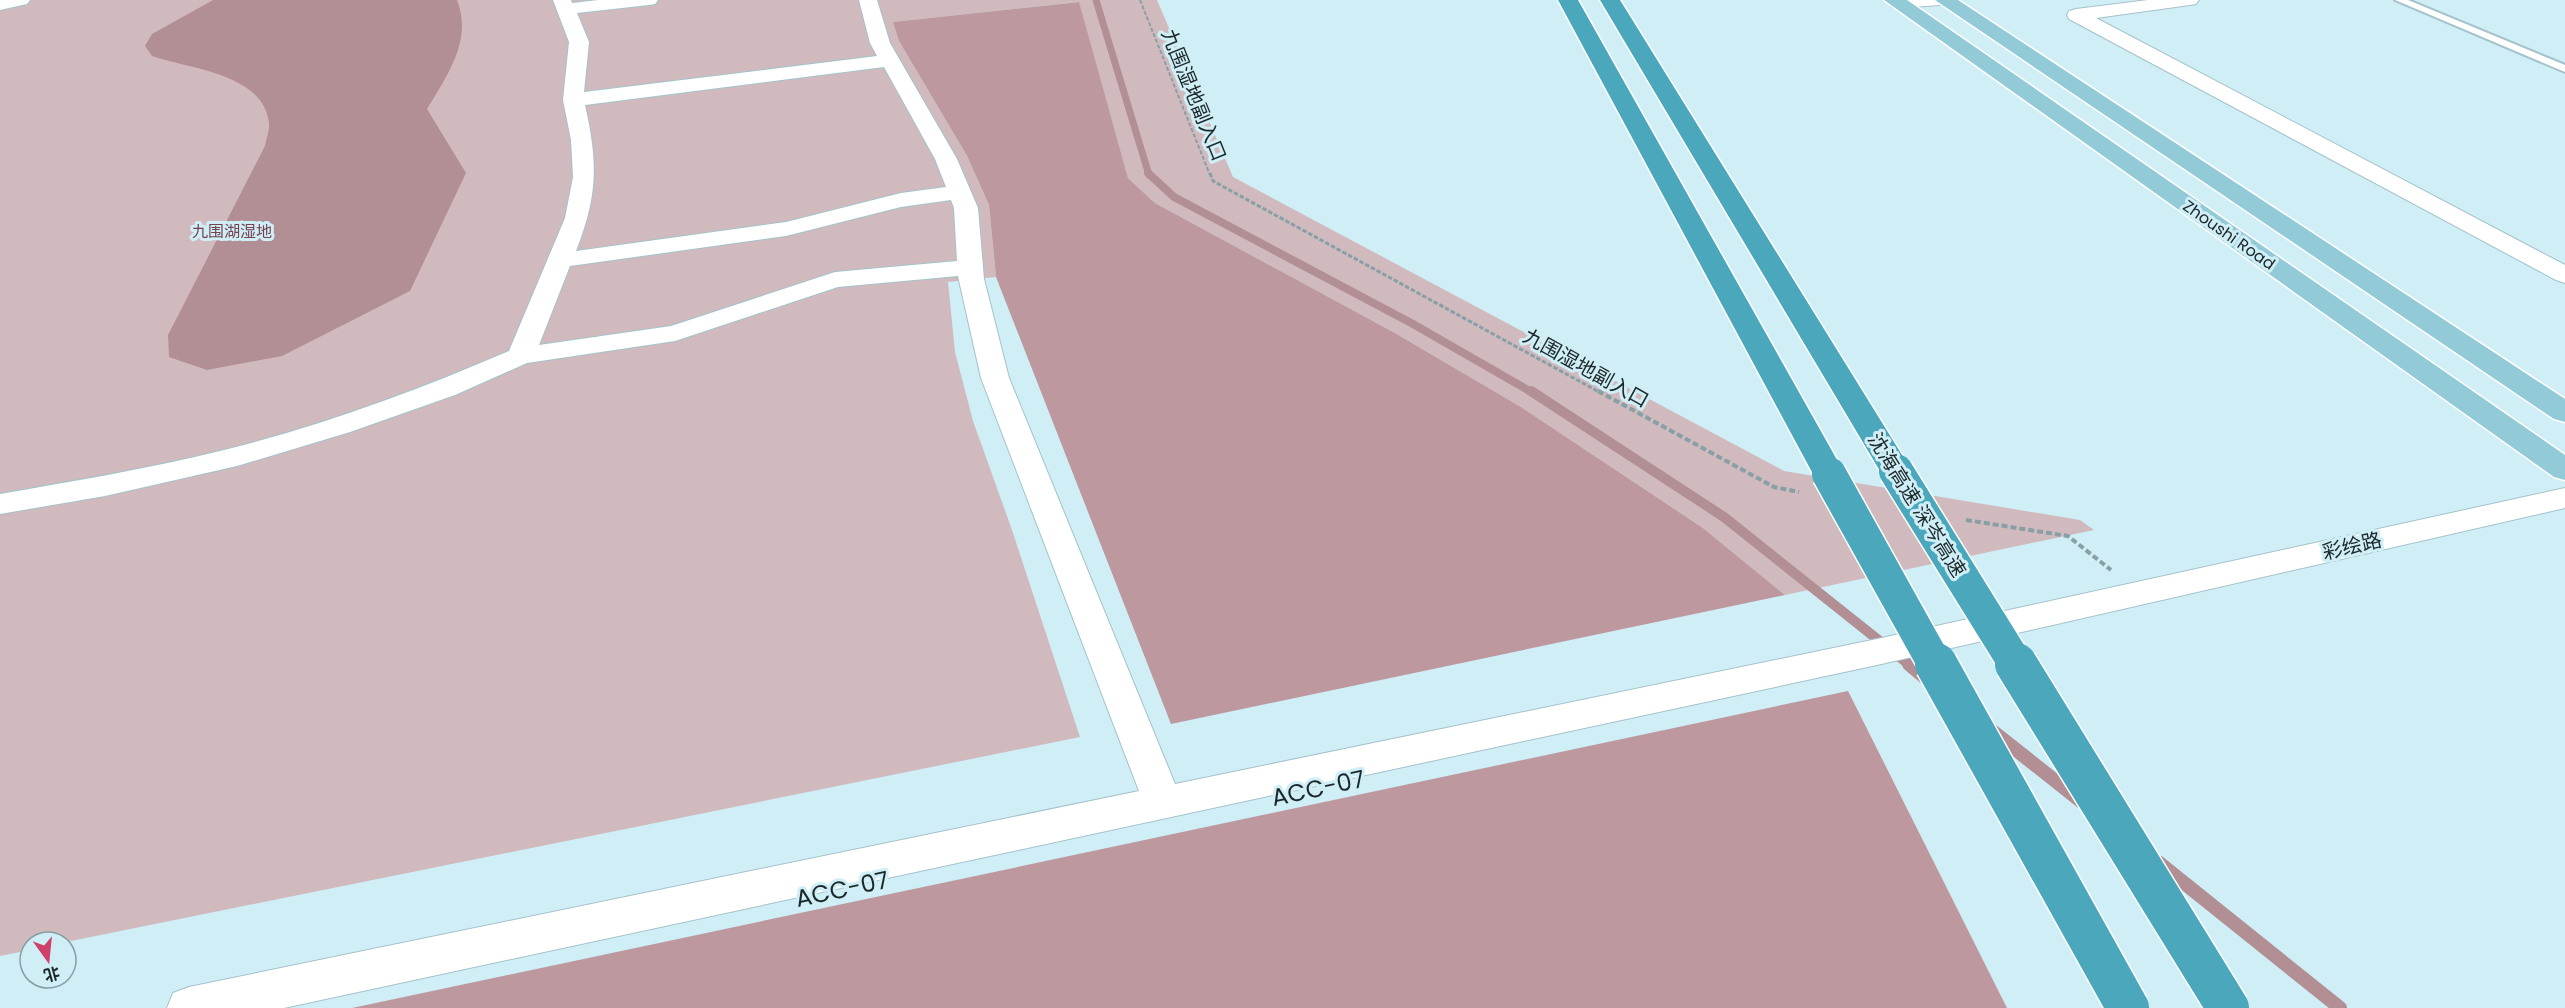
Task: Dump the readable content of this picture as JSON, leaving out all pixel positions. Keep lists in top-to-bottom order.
{
  "streets": {
    "highway": ["沈海高速 深岑高速"],
    "main road": ["Zhoushi Road"],
    "street": ["彩绘路", "ACC-07"],
    "path": ["九围湿地副入口"]
  },
  "parks": ["九围湖湿地"],
  "north": "bottom"
}
